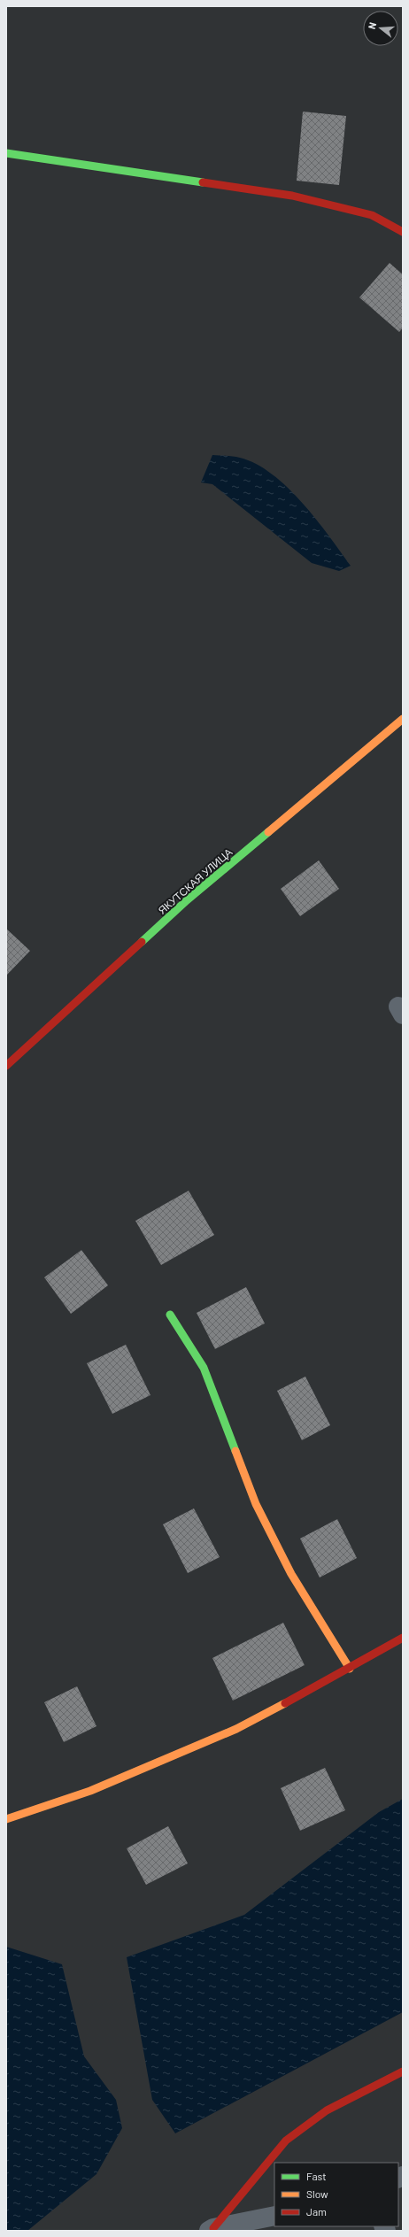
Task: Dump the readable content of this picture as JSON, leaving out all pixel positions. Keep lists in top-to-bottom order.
{
  "streets": {
    "street": ["ЯКУТСКАЯ УЛИЦА"]
  },
  "legend": ["Fast", "Slow", "Jam"],
  "north": "left"
}
